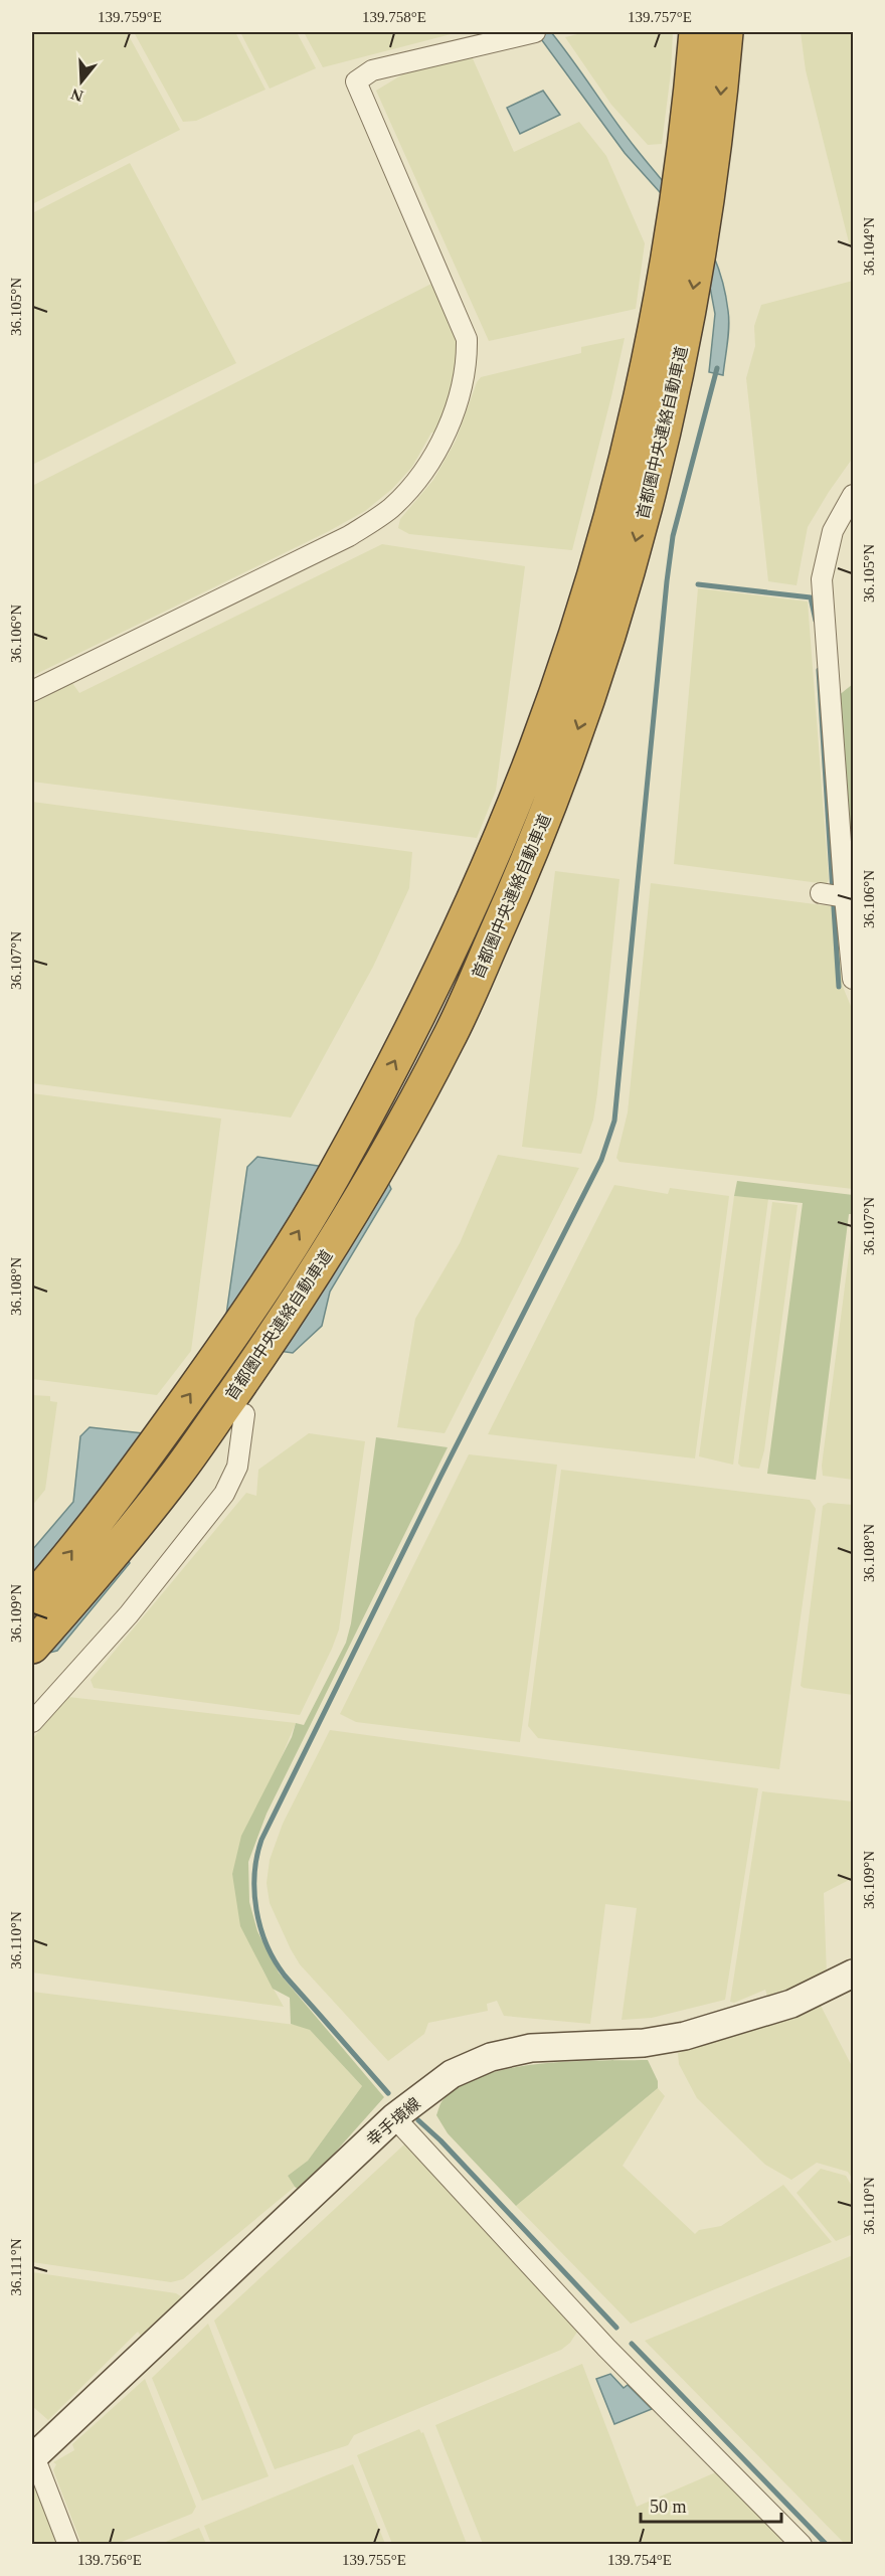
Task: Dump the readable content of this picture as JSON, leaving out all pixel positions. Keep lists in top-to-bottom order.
{
  "streets": {
    "highway": ["首都圏中央連絡自動車道"],
    "main road": ["幸手境線"]
  },
  "scale_bar": "50 m",
  "north": "bottom",
  "coordinates": [
    "139.759°E",
    "139.758°E",
    "139.757°E",
    "36.104°N",
    "36.105°N",
    "36.106°N",
    "36.107°N",
    "36.108°N",
    "36.109°N",
    "36.110°N",
    "36.111°N",
    "139.756°E",
    "139.755°E",
    "139.754°E"
  ]
}
